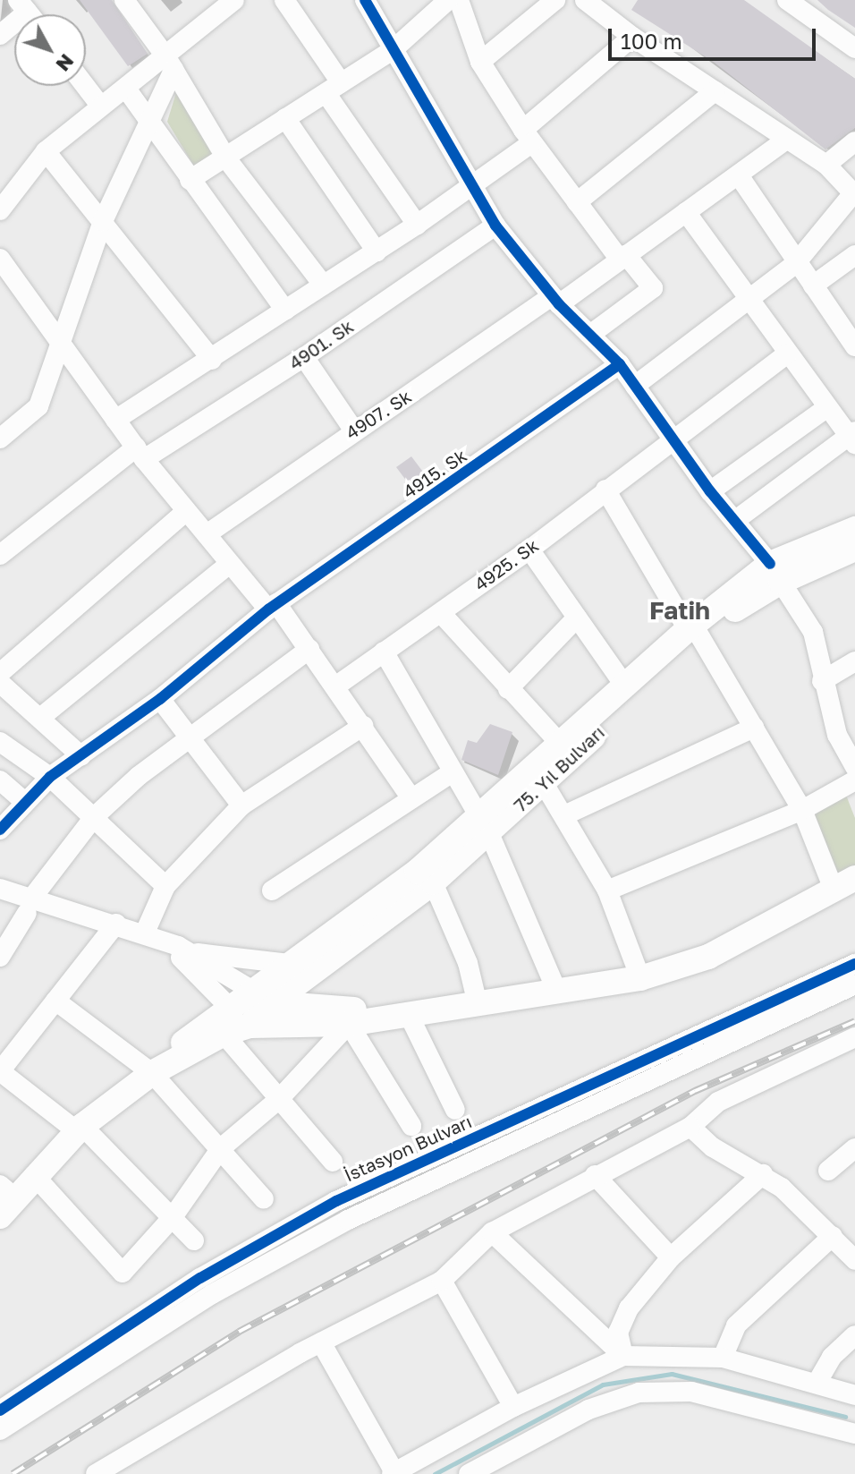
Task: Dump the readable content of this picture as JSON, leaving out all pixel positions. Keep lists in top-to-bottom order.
{
  "streets": {
    "main road": ["75. Yıl Bulvarı"],
    "street": [
      "4901. Sk",
      "4907. Sk",
      "4915. Sk",
      "4925. Sk",
      "İstasyon Bulvarı"
    ]
  },
  "districts": ["Fatih"],
  "scale_bar": "100 m",
  "north": "bottom right"
}
